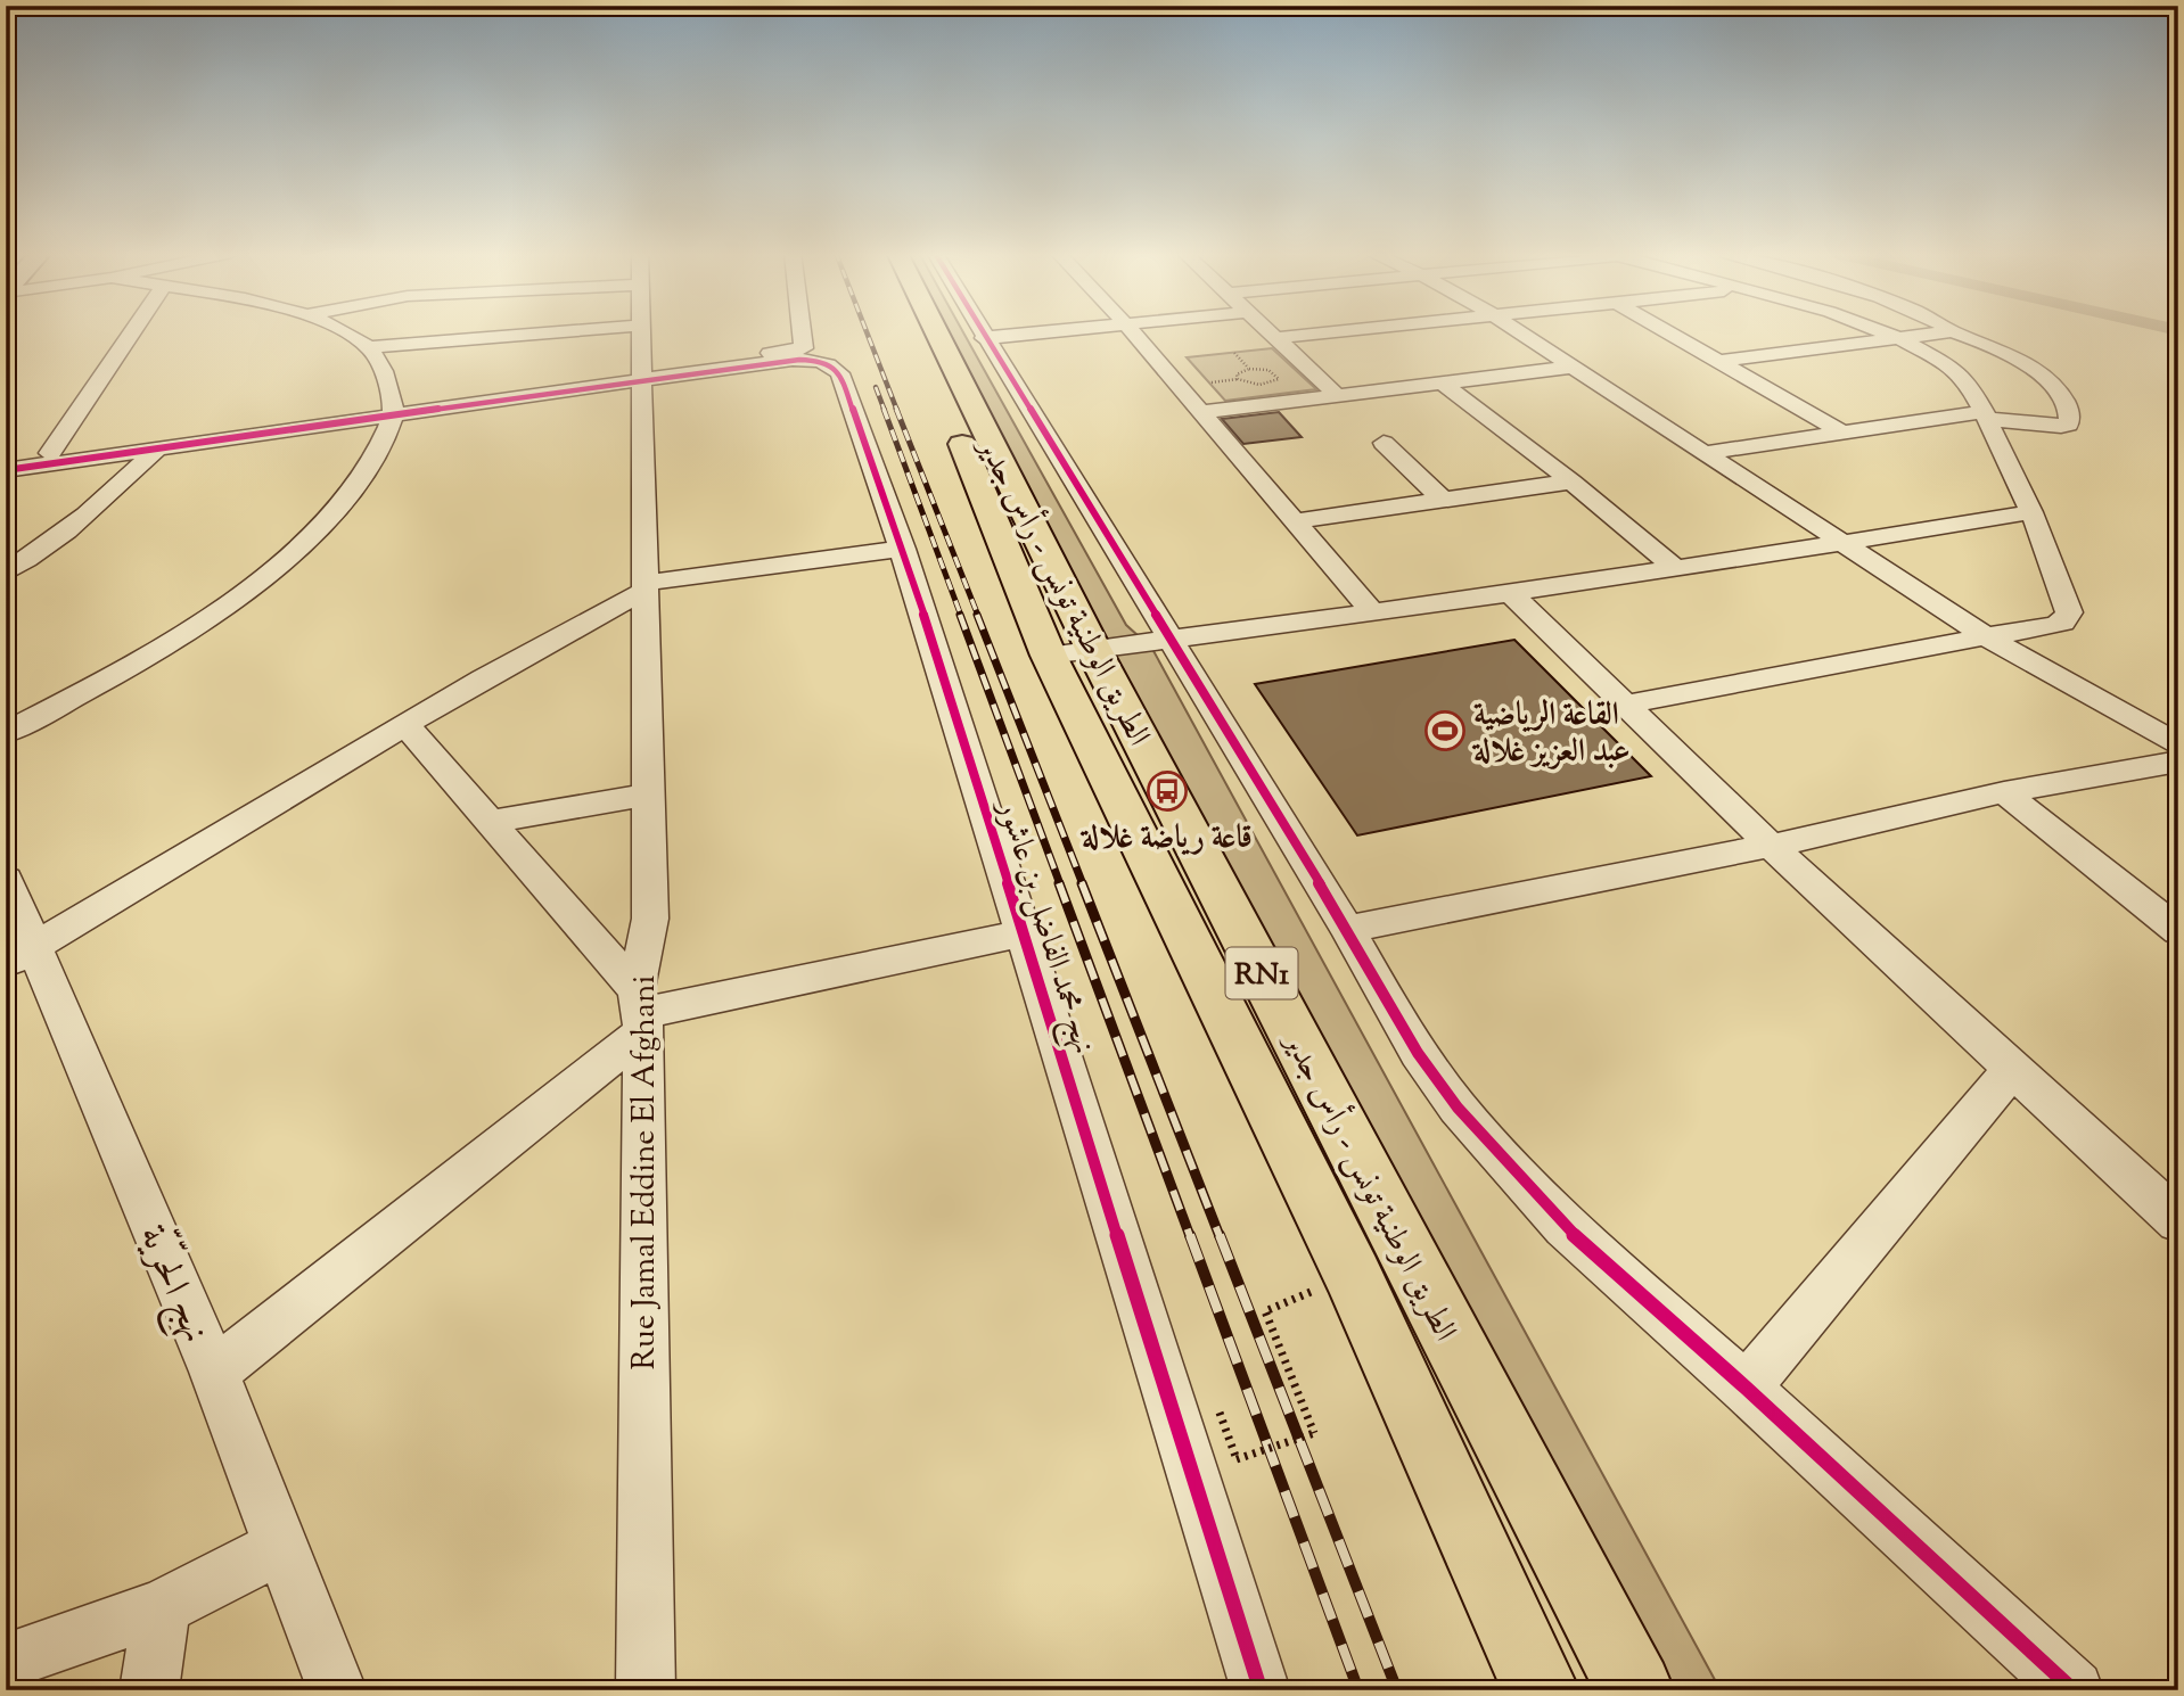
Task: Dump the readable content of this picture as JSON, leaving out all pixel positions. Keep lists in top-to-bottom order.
{
  "streets": {
    "highway": ["الطريق الوطنية تونس - رأس جدير", "RN1"],
    "street": ["نهج محمد الفاضل بن عاشور", "Rue Jamal Eddine El Afghani", "نهج الحرّيّة"]
  },
  "crossings": [
    ["نهج محمد الفاضل بن عاشور", "Rue Jamal Eddine El Afghani"]
  ],
  "places": {
    "sports": ["القاعة الرياضية عبد العزيز غلالة"],
    "bus stop": ["قاعة رياضة غلالة"]
  }
}
